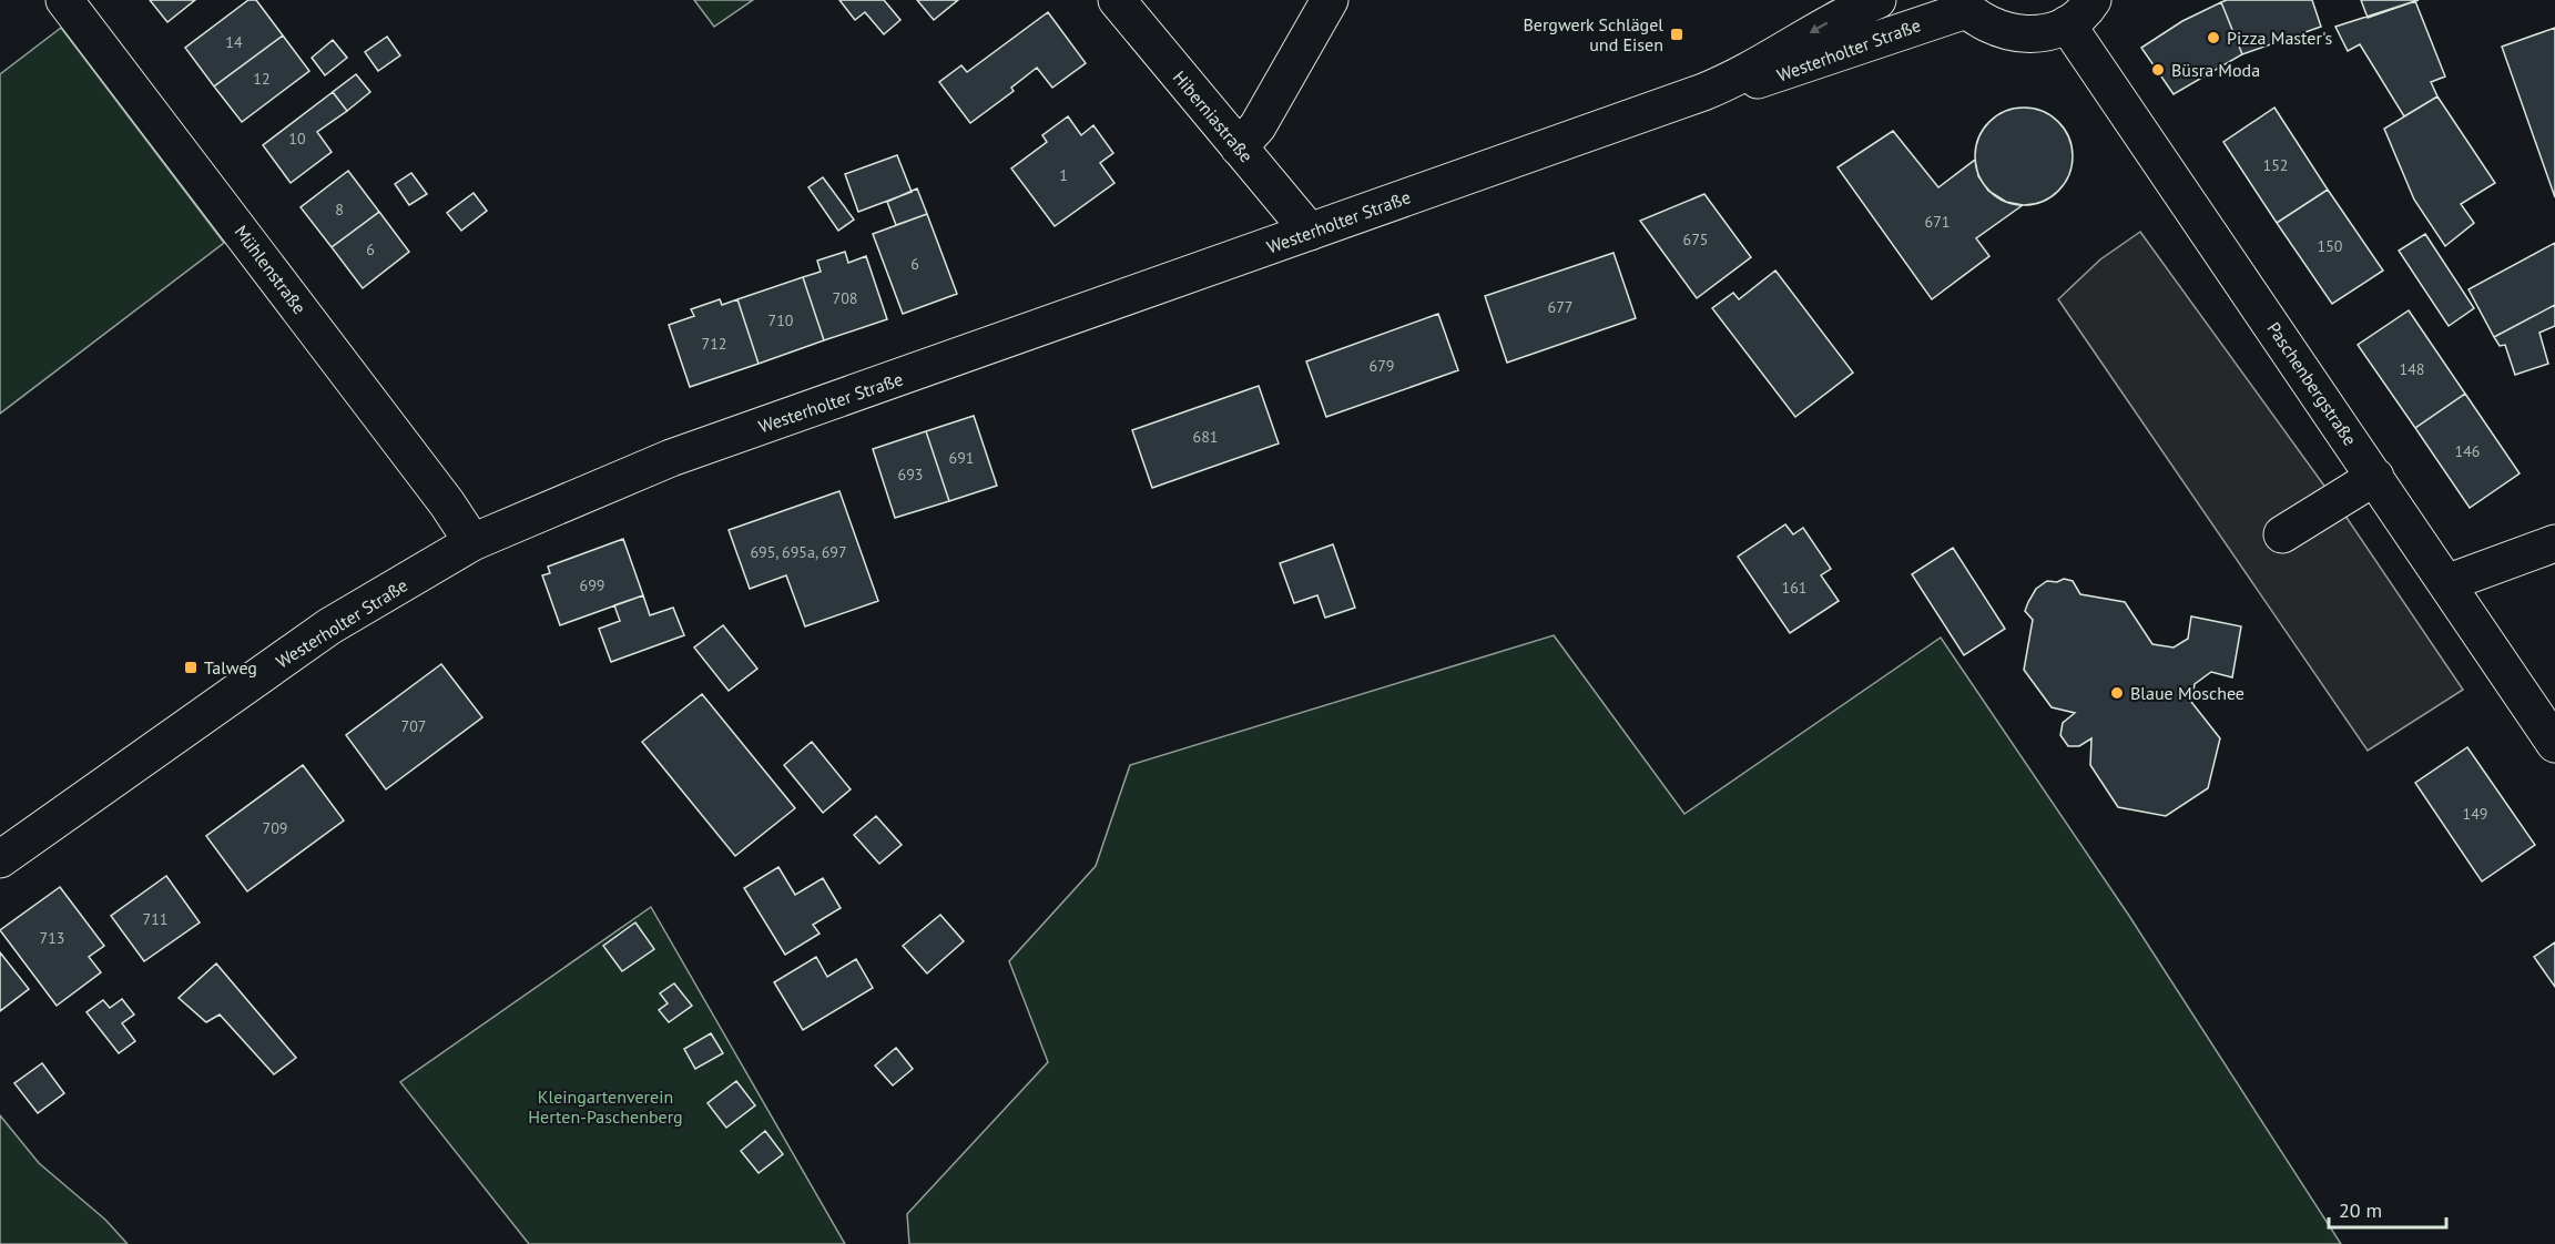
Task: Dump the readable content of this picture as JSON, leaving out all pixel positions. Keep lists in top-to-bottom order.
{
  "streets": {
    "main road": [
      "Westerholter Straße",
      "Hiberniastraße",
      "Mühlenstraße",
      "Paschenbergstraße"
    ]
  },
  "crossings": [
    ["Westerholter Straße", "Hiberniastraße"],
    ["Westerholter Straße", "Mühlenstraße"]
  ],
  "parks": ["Kleingartenverein Herten-Paschenberg"],
  "places": {
    "transit": ["Bergwerk Schlägel und Eisen", "Talweg"],
    "other": ["Pizza Master's", "Büsra Moda", "Blaue Moschee"]
  },
  "house_numbers": [
    "14",
    "12",
    "10",
    "152",
    "1",
    "8",
    "671",
    "675",
    "150",
    "6",
    "6",
    "708",
    "677",
    "710",
    "712",
    "679",
    "148",
    "681",
    "146",
    "691",
    "693",
    "695, 695a, 697",
    "699",
    "161",
    "707",
    "149",
    "709",
    "711",
    "713"
  ],
  "scale_bar": "20 m"
}
